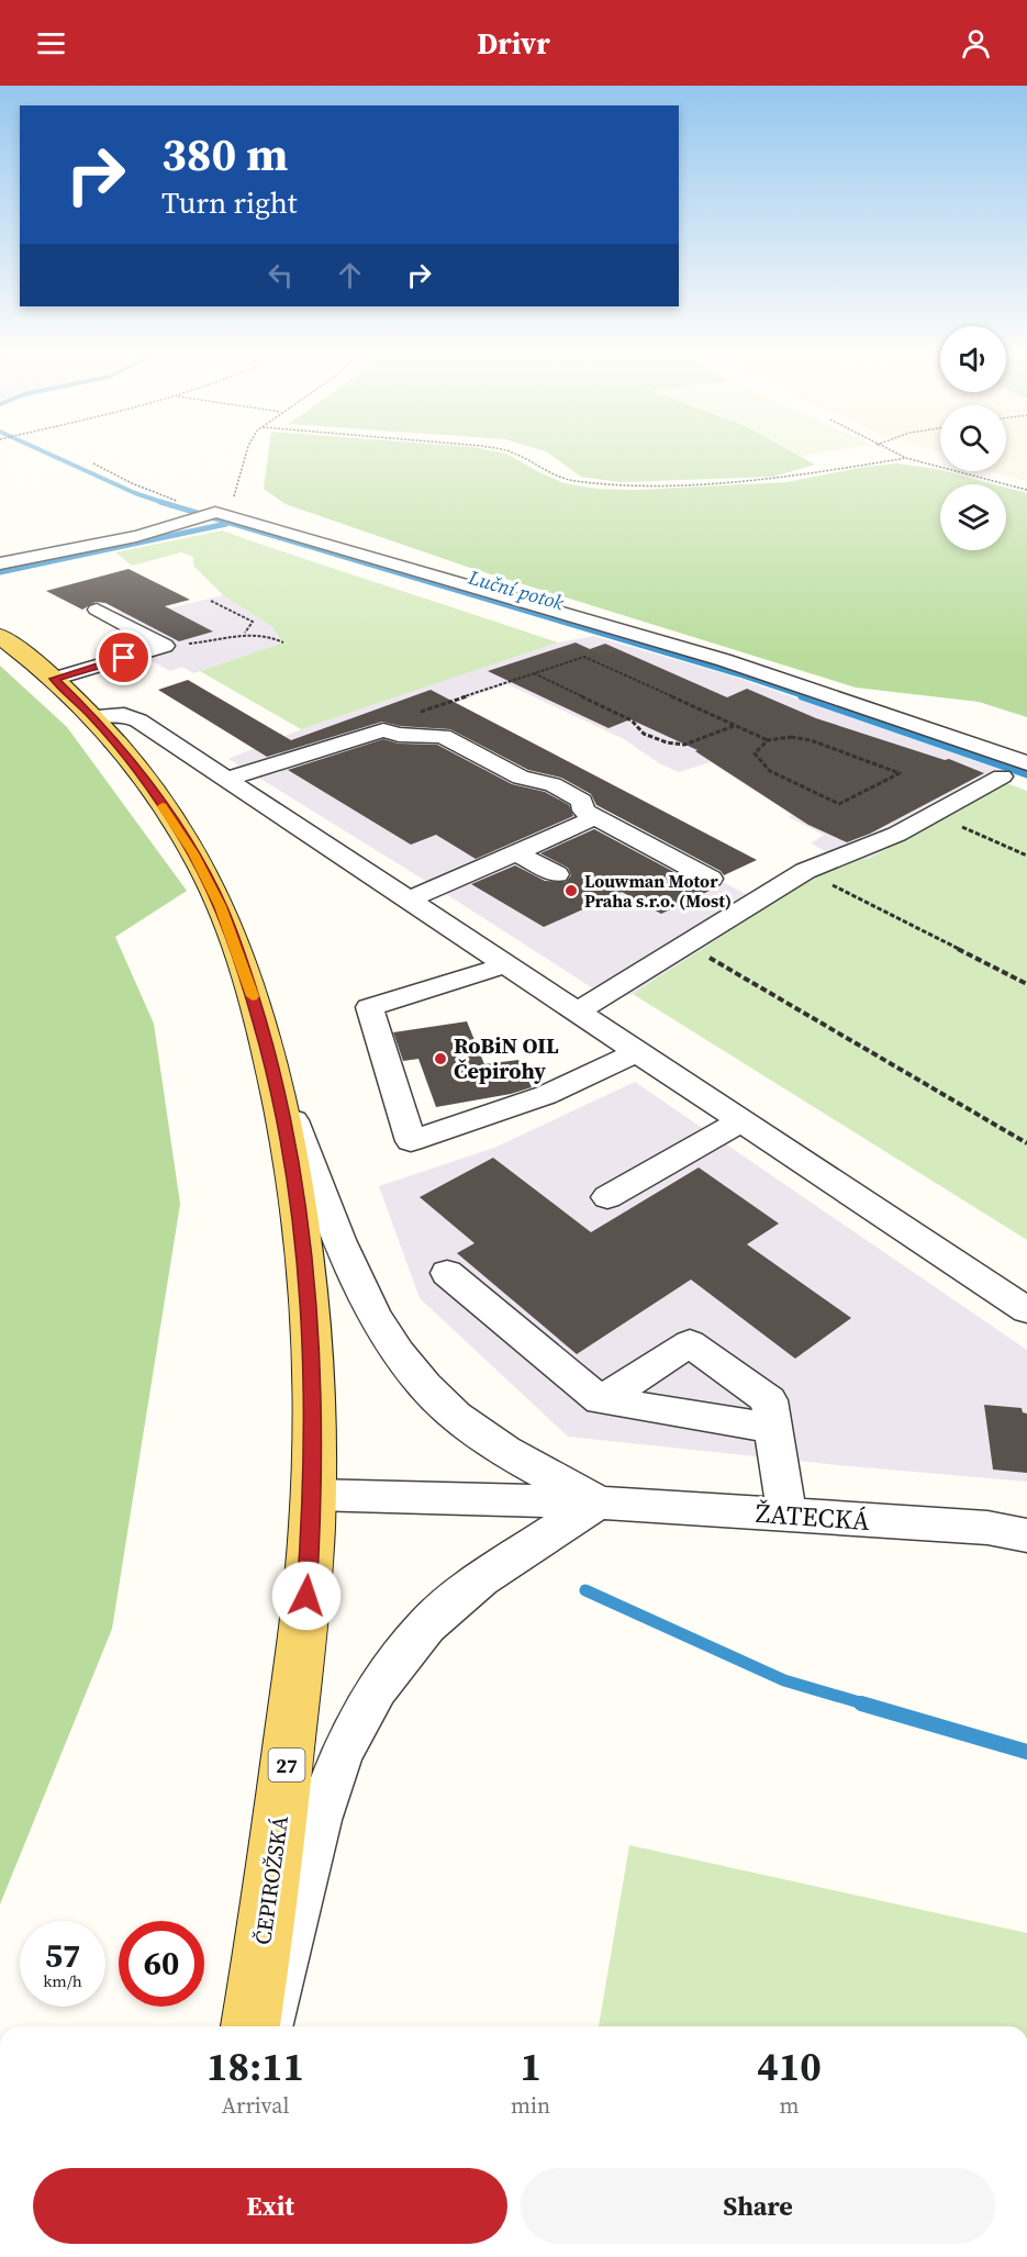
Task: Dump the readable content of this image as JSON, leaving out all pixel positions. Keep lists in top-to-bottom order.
{
  "streets": {
    "main road": ["27", "ČEPIROŽSKÁ"],
    "street": ["ŽATECKÁ"]
  },
  "crossings": [
    ["ŽATECKÁ", "ČEPIROŽSKÁ"]
  ],
  "water": ["Luční potok"],
  "places": ["Louwman Motor Praha s.r.o. (Most)", "RoBiN OIL Čepirohy"],
  "page": {
    "header": "Drivr",
    "turn": ["380 m", "Turn right"],
    "speed": "57 km/h",
    "limit": "60",
    "eta": [
      "18:11",
      "Arrival",
      "1",
      "min",
      "410",
      "m"
    ],
    "buttons": ["Exit", "Share"]
  }
}
